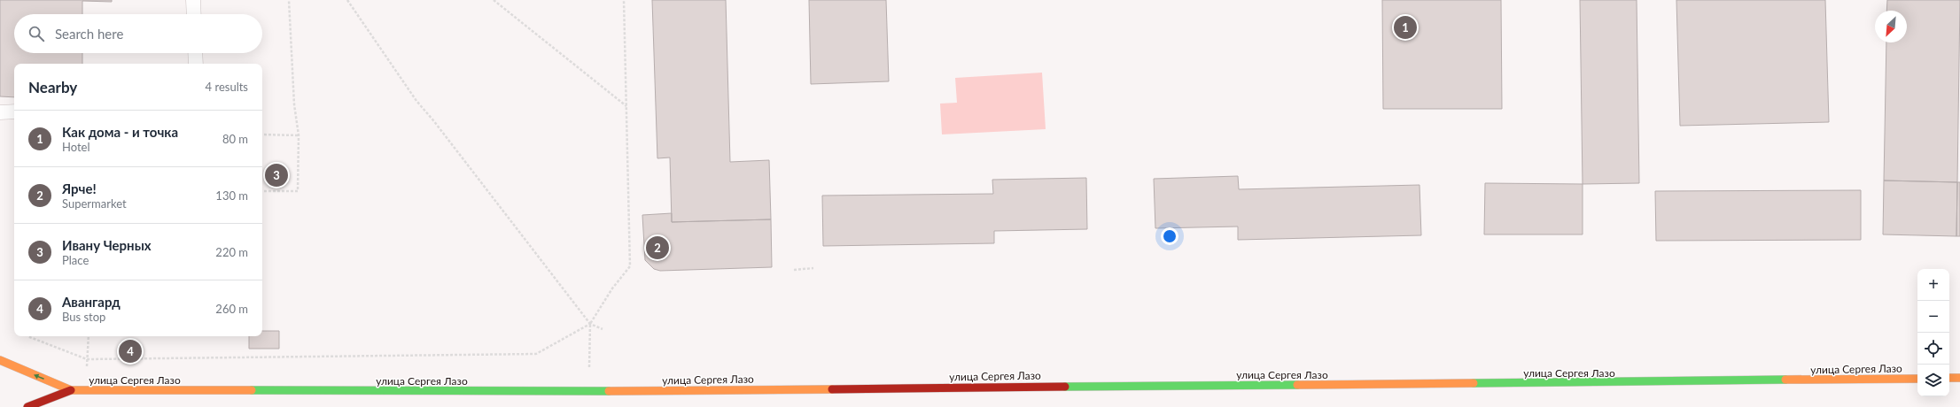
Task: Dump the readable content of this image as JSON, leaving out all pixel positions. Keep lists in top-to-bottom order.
{
  "streets": {
    "street": ["улица Сергея Лазо"]
  },
  "north": "bottom left",
  "page": {
    "pins": [
      "1",
      "3",
      "2",
      "4"
    ],
    "search": "Search here",
    "heading": ["Nearby", "4 results"],
    "list": [
      {
        "mark": "1",
        "name": "Как дома - и точка",
        "note": "Hotel",
        "value": "80 m"
      },
      {
        "mark": "2",
        "name": "Ярче!",
        "note": "Supermarket",
        "value": "130 m"
      },
      {
        "mark": "3",
        "name": "Ивану Черных",
        "note": "Place",
        "value": "220 m"
      },
      {
        "mark": "4",
        "name": "Авангард",
        "note": "Bus stop",
        "value": "260 m"
      }
    ],
    "map_buttons": ["+", "−"]
  }
}
